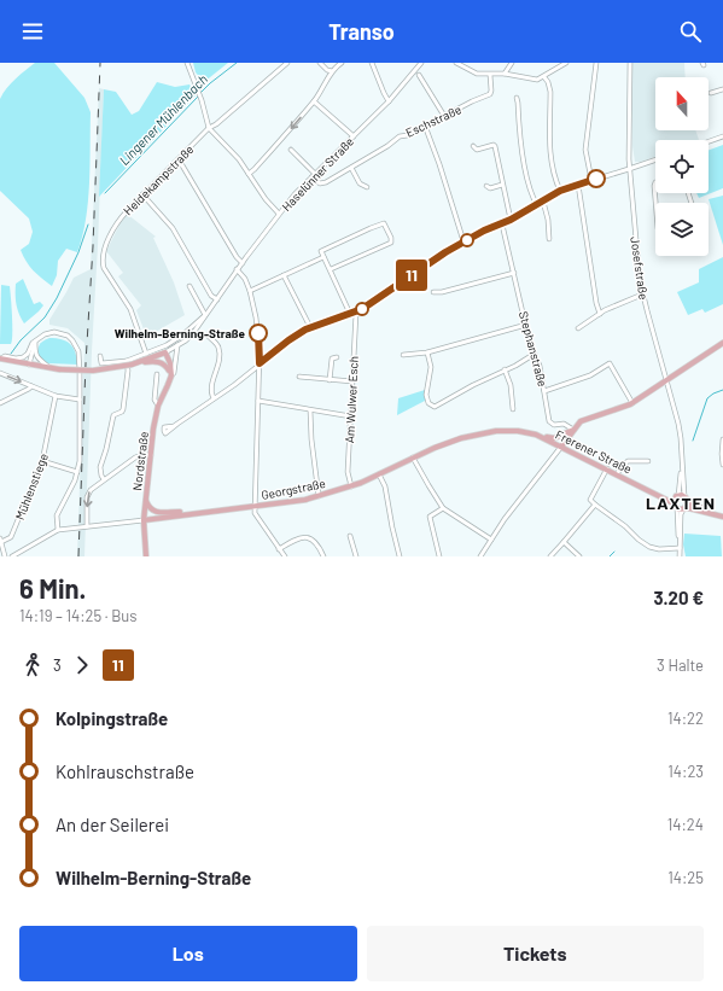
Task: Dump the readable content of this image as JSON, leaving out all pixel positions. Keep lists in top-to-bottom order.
{
  "streets": {
    "main road": ["Frerener Straße", "Nordstraße", "Georgstraße"],
    "street": [
      "Eschstraße",
      "Haselünner Straße",
      "Heidekampstraße",
      "Josefstraße",
      "Stephanstraße",
      "Am Wulwer Esch",
      "Mühlenstiege"
    ]
  },
  "crossings": [
    ["Eschstraße", "Haselünner Straße"],
    ["Haselünner Straße", "Heidekampstraße"],
    ["Josefstraße", "Frerener Straße"],
    ["Am Wulwer Esch", "Georgstraße"],
    ["Frerener Straße", "Georgstraße"],
    ["Nordstraße", "Georgstraße"]
  ],
  "districts": ["LAXTEN"],
  "water": ["Lingener Mühlenbach"],
  "places": ["Wilhelm-Berning-Straße"],
  "lines": ["bus line 11"],
  "north": "top",
  "page": {
    "header": "Transo",
    "on_map": "11",
    "heading": ["6 Min.", "14:19 – 14:25 · Bus", "3.20 €"],
    "legs": ["3", "11", "3 Halte"],
    "list": [
      {
        "name": "Kolpingstraße",
        "value": "14:22"
      },
      {
        "name": "Kohlrauschstraße",
        "value": "14:23"
      },
      {
        "name": "An der Seilerei",
        "value": "14:24"
      },
      {
        "name": "Wilhelm-Berning-Straße",
        "value": "14:25"
      }
    ],
    "buttons": ["Los", "Tickets"]
  }
}
